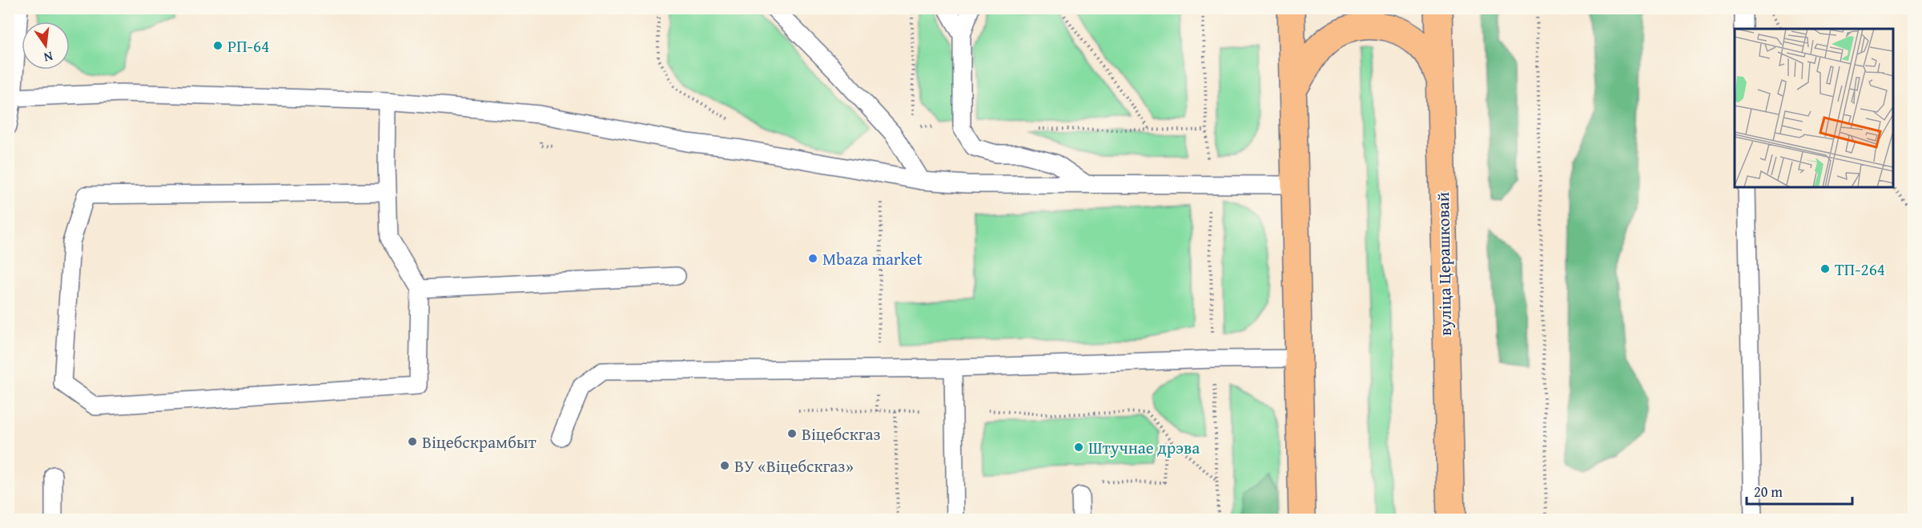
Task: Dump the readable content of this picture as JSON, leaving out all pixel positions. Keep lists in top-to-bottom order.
{
  "streets": {
    "main road": ["вуліца Церашковай"]
  },
  "places": [
    "РП-64",
    "Mbaza market",
    "ТП-264",
    "Віцебскгаз",
    "Віцебскрамбыт",
    "Штучнае дрэва",
    "ВУ «Віцебскгаз»"
  ],
  "scale_bar": "20 m",
  "north": "bottom"
}
